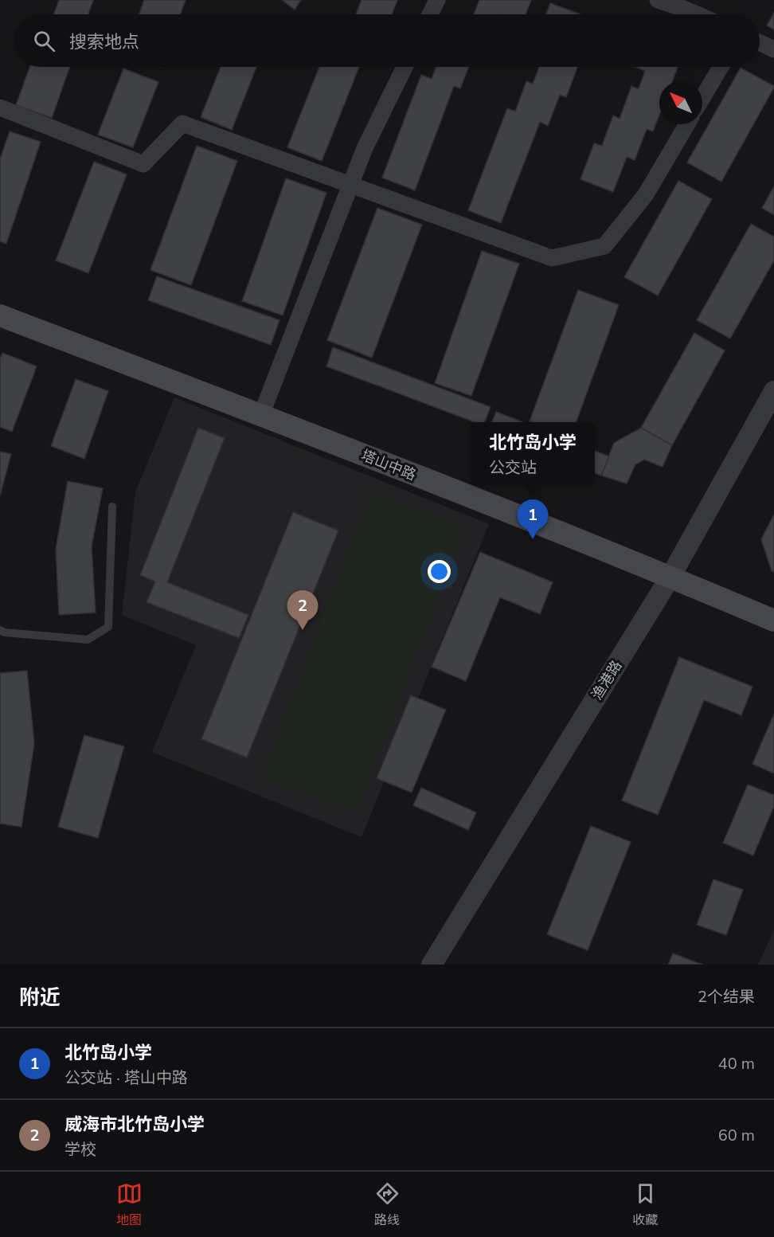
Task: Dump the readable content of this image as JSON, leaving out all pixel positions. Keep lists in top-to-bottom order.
{
  "streets": {
    "main road": ["塔山中路"],
    "street": ["渔港路"]
  },
  "crossings": [
    ["塔山中路", "渔港路"]
  ],
  "north": "top left",
  "page": {
    "search": "搜索地点",
    "popup": ["北竹岛小学", "公交站"],
    "pins": ["1", "2"],
    "heading": ["附近", "2个结果"],
    "list": [
      {
        "mark": "1",
        "name": "北竹岛小学",
        "note": "公交站 · 塔山中路",
        "value": "40 m"
      },
      {
        "mark": "2",
        "name": "威海市北竹岛小学",
        "note": "学校",
        "value": "60 m"
      }
    ],
    "nav": ["地图", "路线", "收藏"]
  }
}
